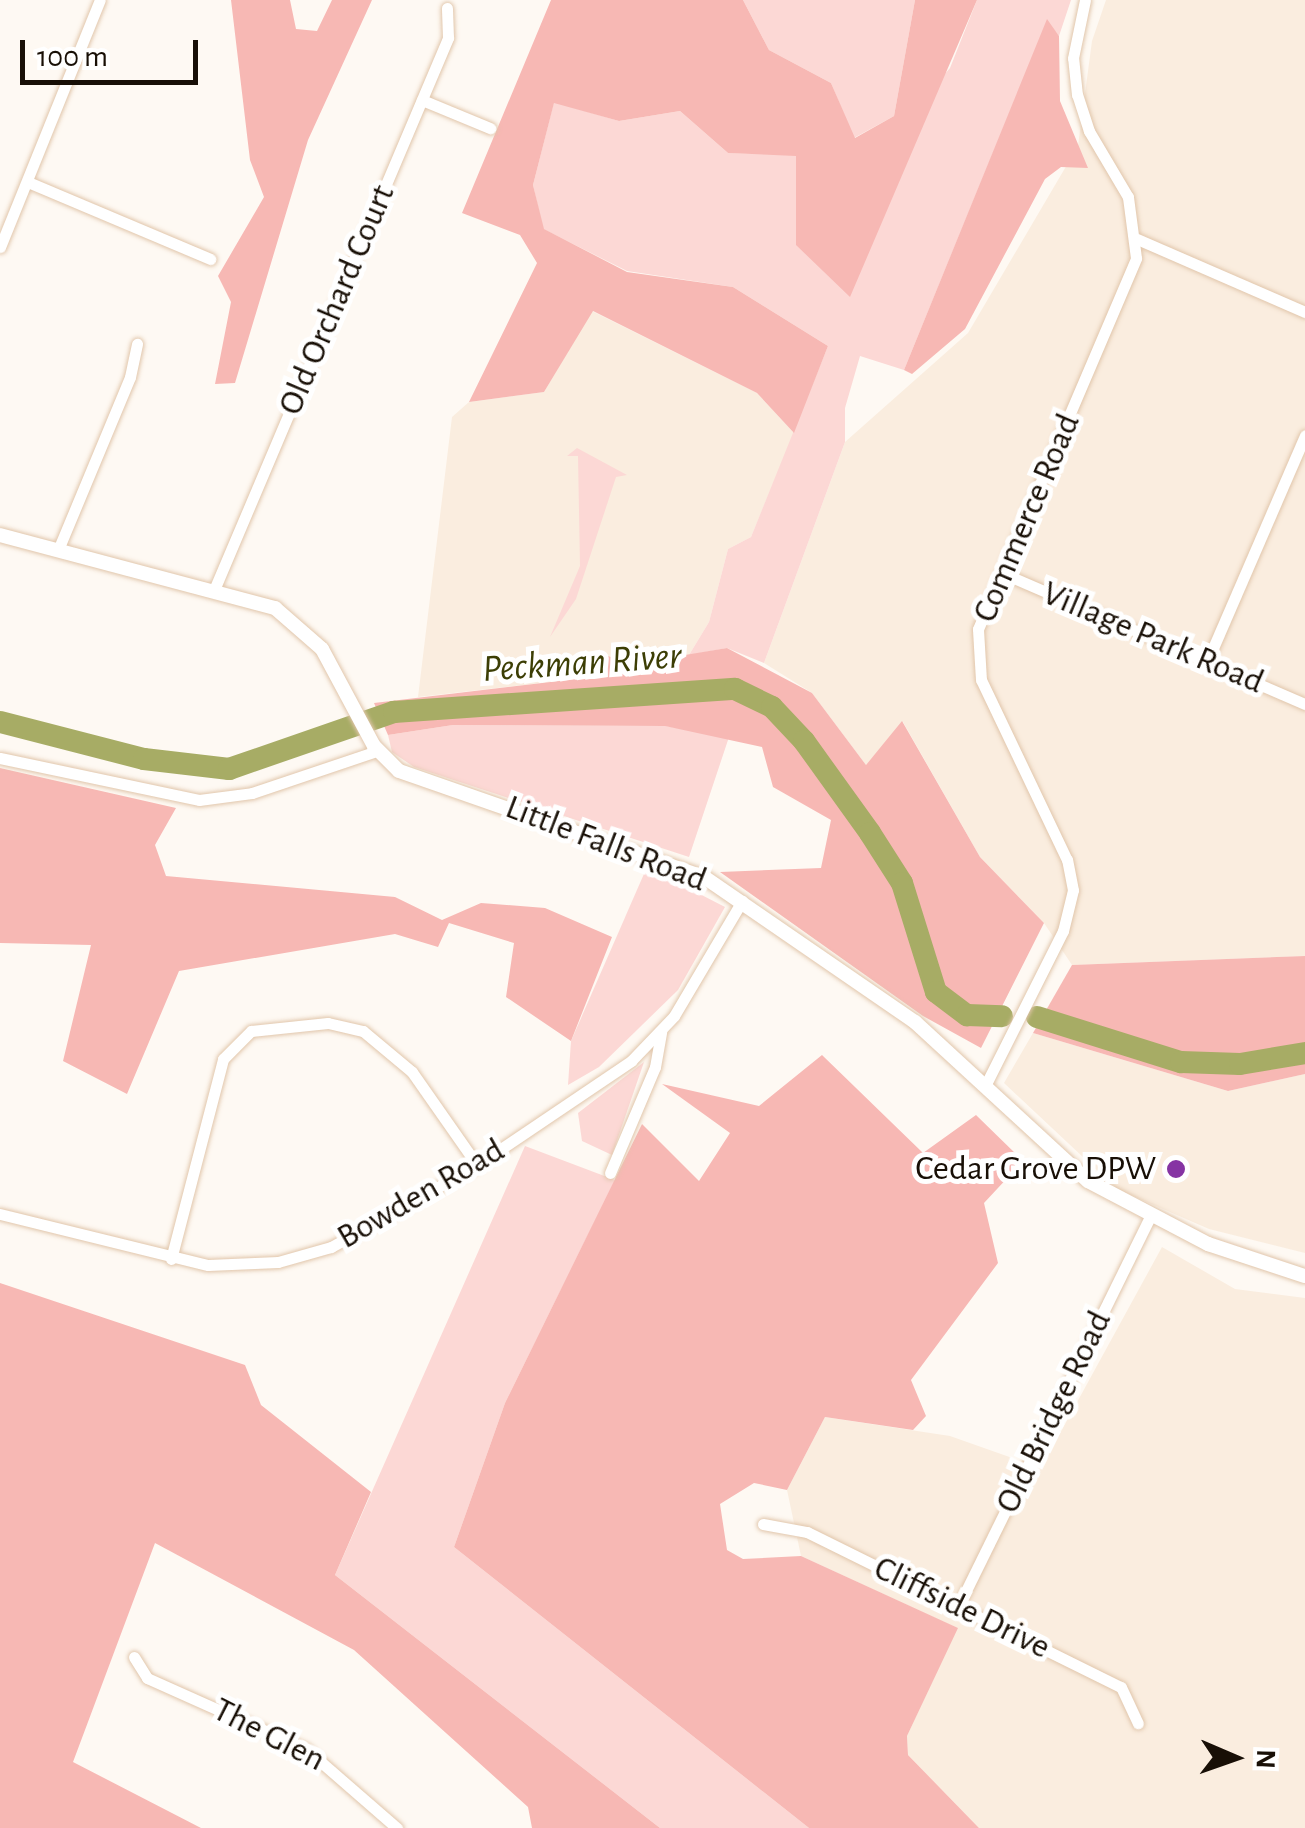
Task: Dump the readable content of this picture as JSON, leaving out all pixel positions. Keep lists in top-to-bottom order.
{
  "streets": {
    "street": [
      "Old Orchard Court",
      "Commerce Road",
      "Village Park Road",
      "Little Falls Road",
      "Bowden Road",
      "Old Bridge Road",
      "Cliffside Drive",
      "The Glen"
    ]
  },
  "crossings": [
    ["Old Orchard Court", "Little Falls Road"],
    ["Commerce Road", "Village Park Road"],
    ["Commerce Road", "Little Falls Road"],
    ["Little Falls Road", "Bowden Road"],
    ["Little Falls Road", "Old Bridge Road"],
    ["Old Bridge Road", "Cliffside Drive"]
  ],
  "water": ["Peckman River"],
  "places": ["Cedar Grove DPW"],
  "scale_bar": "100 m",
  "north": "right"
}
